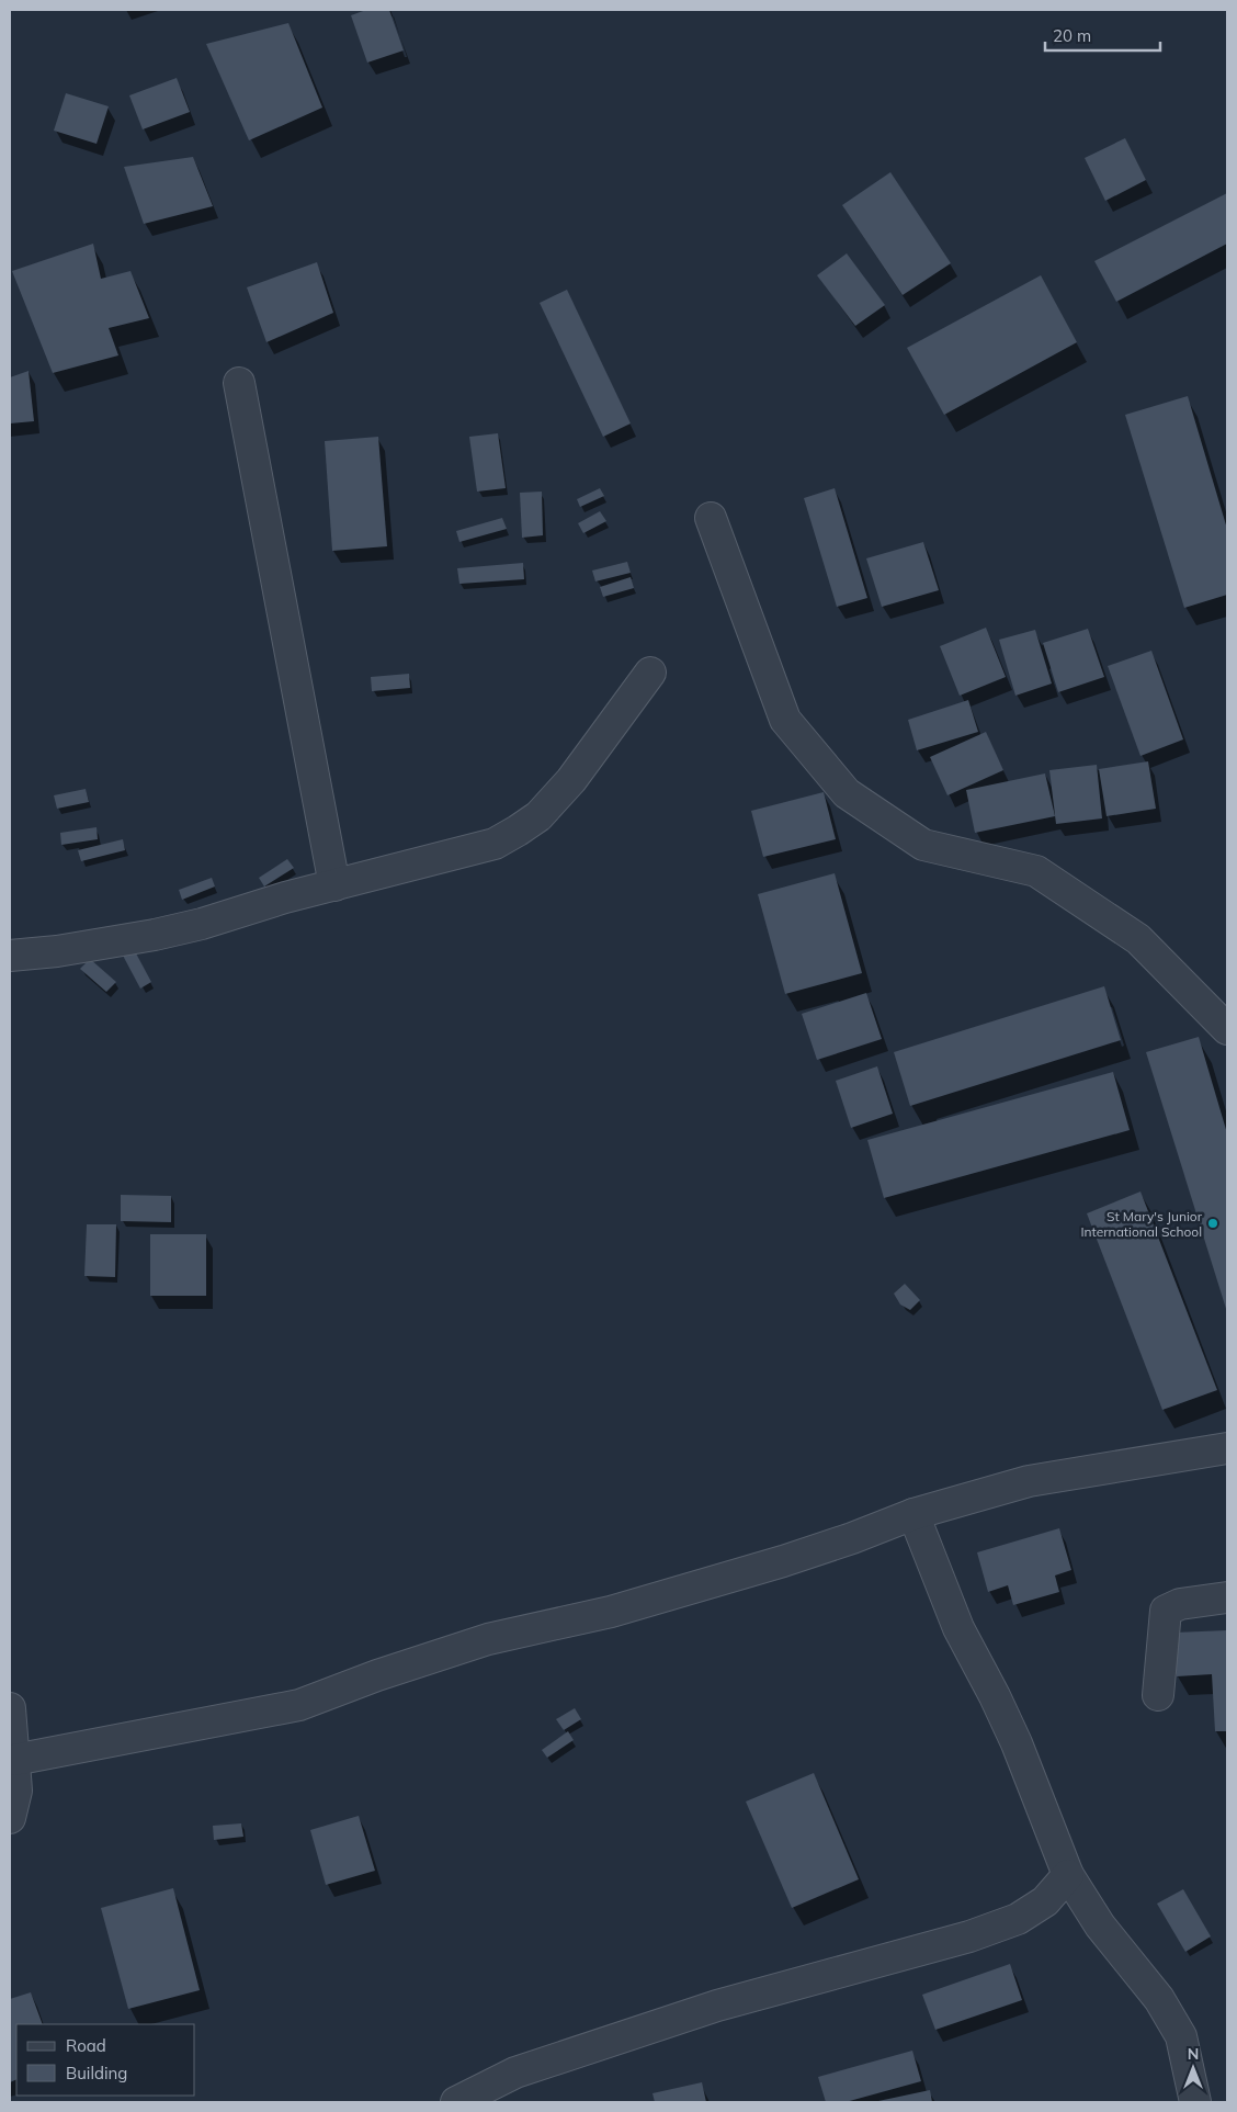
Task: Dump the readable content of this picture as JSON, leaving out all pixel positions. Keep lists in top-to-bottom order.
{
  "places": ["St Mary's Junior International School"],
  "legend": ["Road", "Building"],
  "scale_bar": "20 m",
  "north": "top"
}
